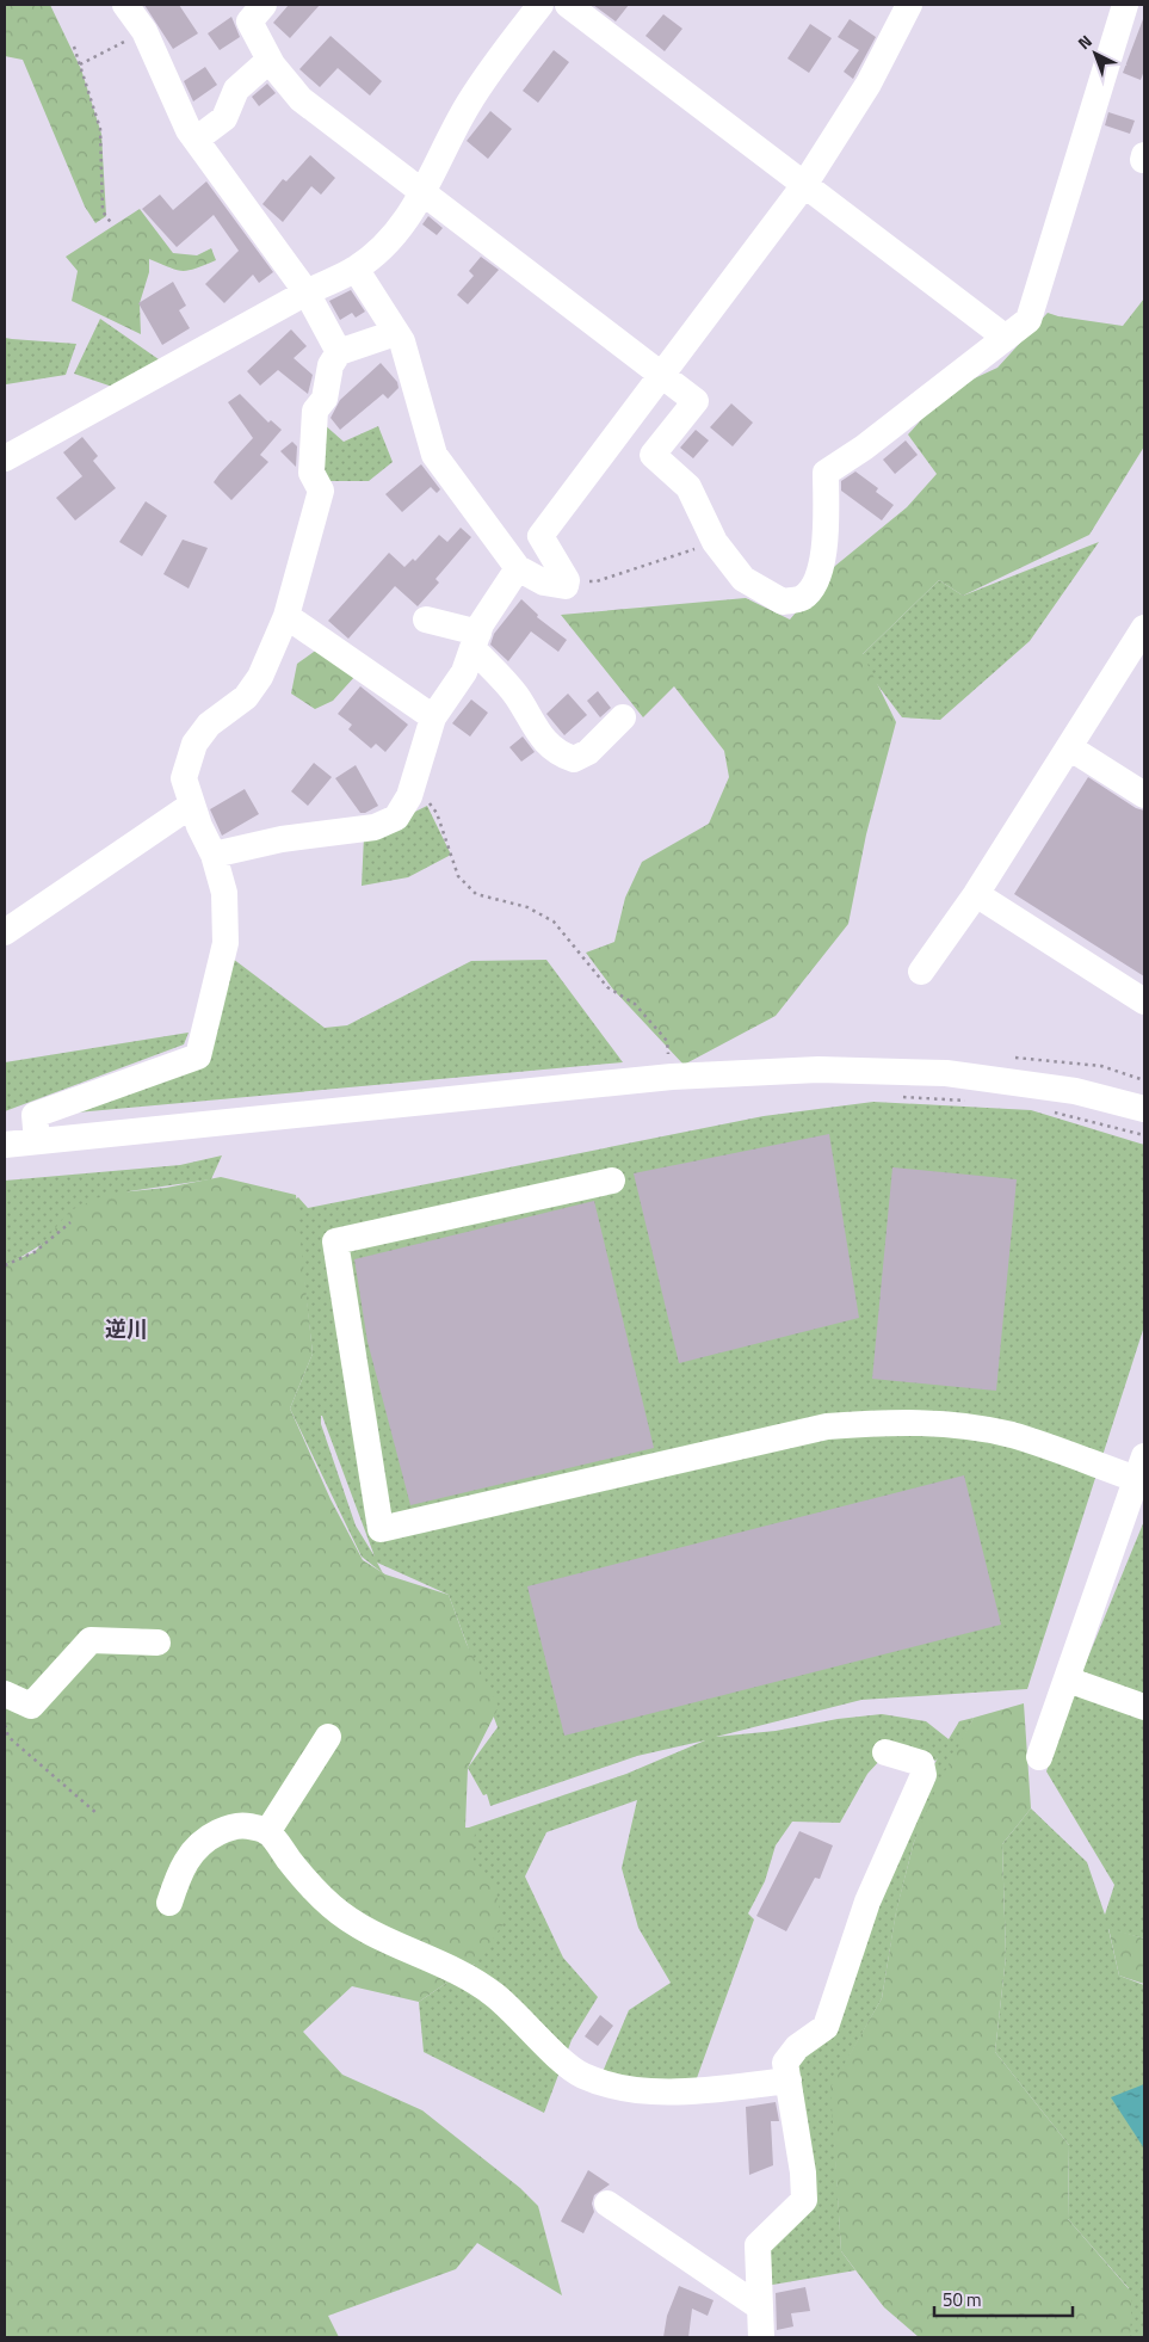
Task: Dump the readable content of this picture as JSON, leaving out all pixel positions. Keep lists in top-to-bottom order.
{
  "districts": ["逆川"],
  "scale_bar": "50 m",
  "north": "top left"
}
